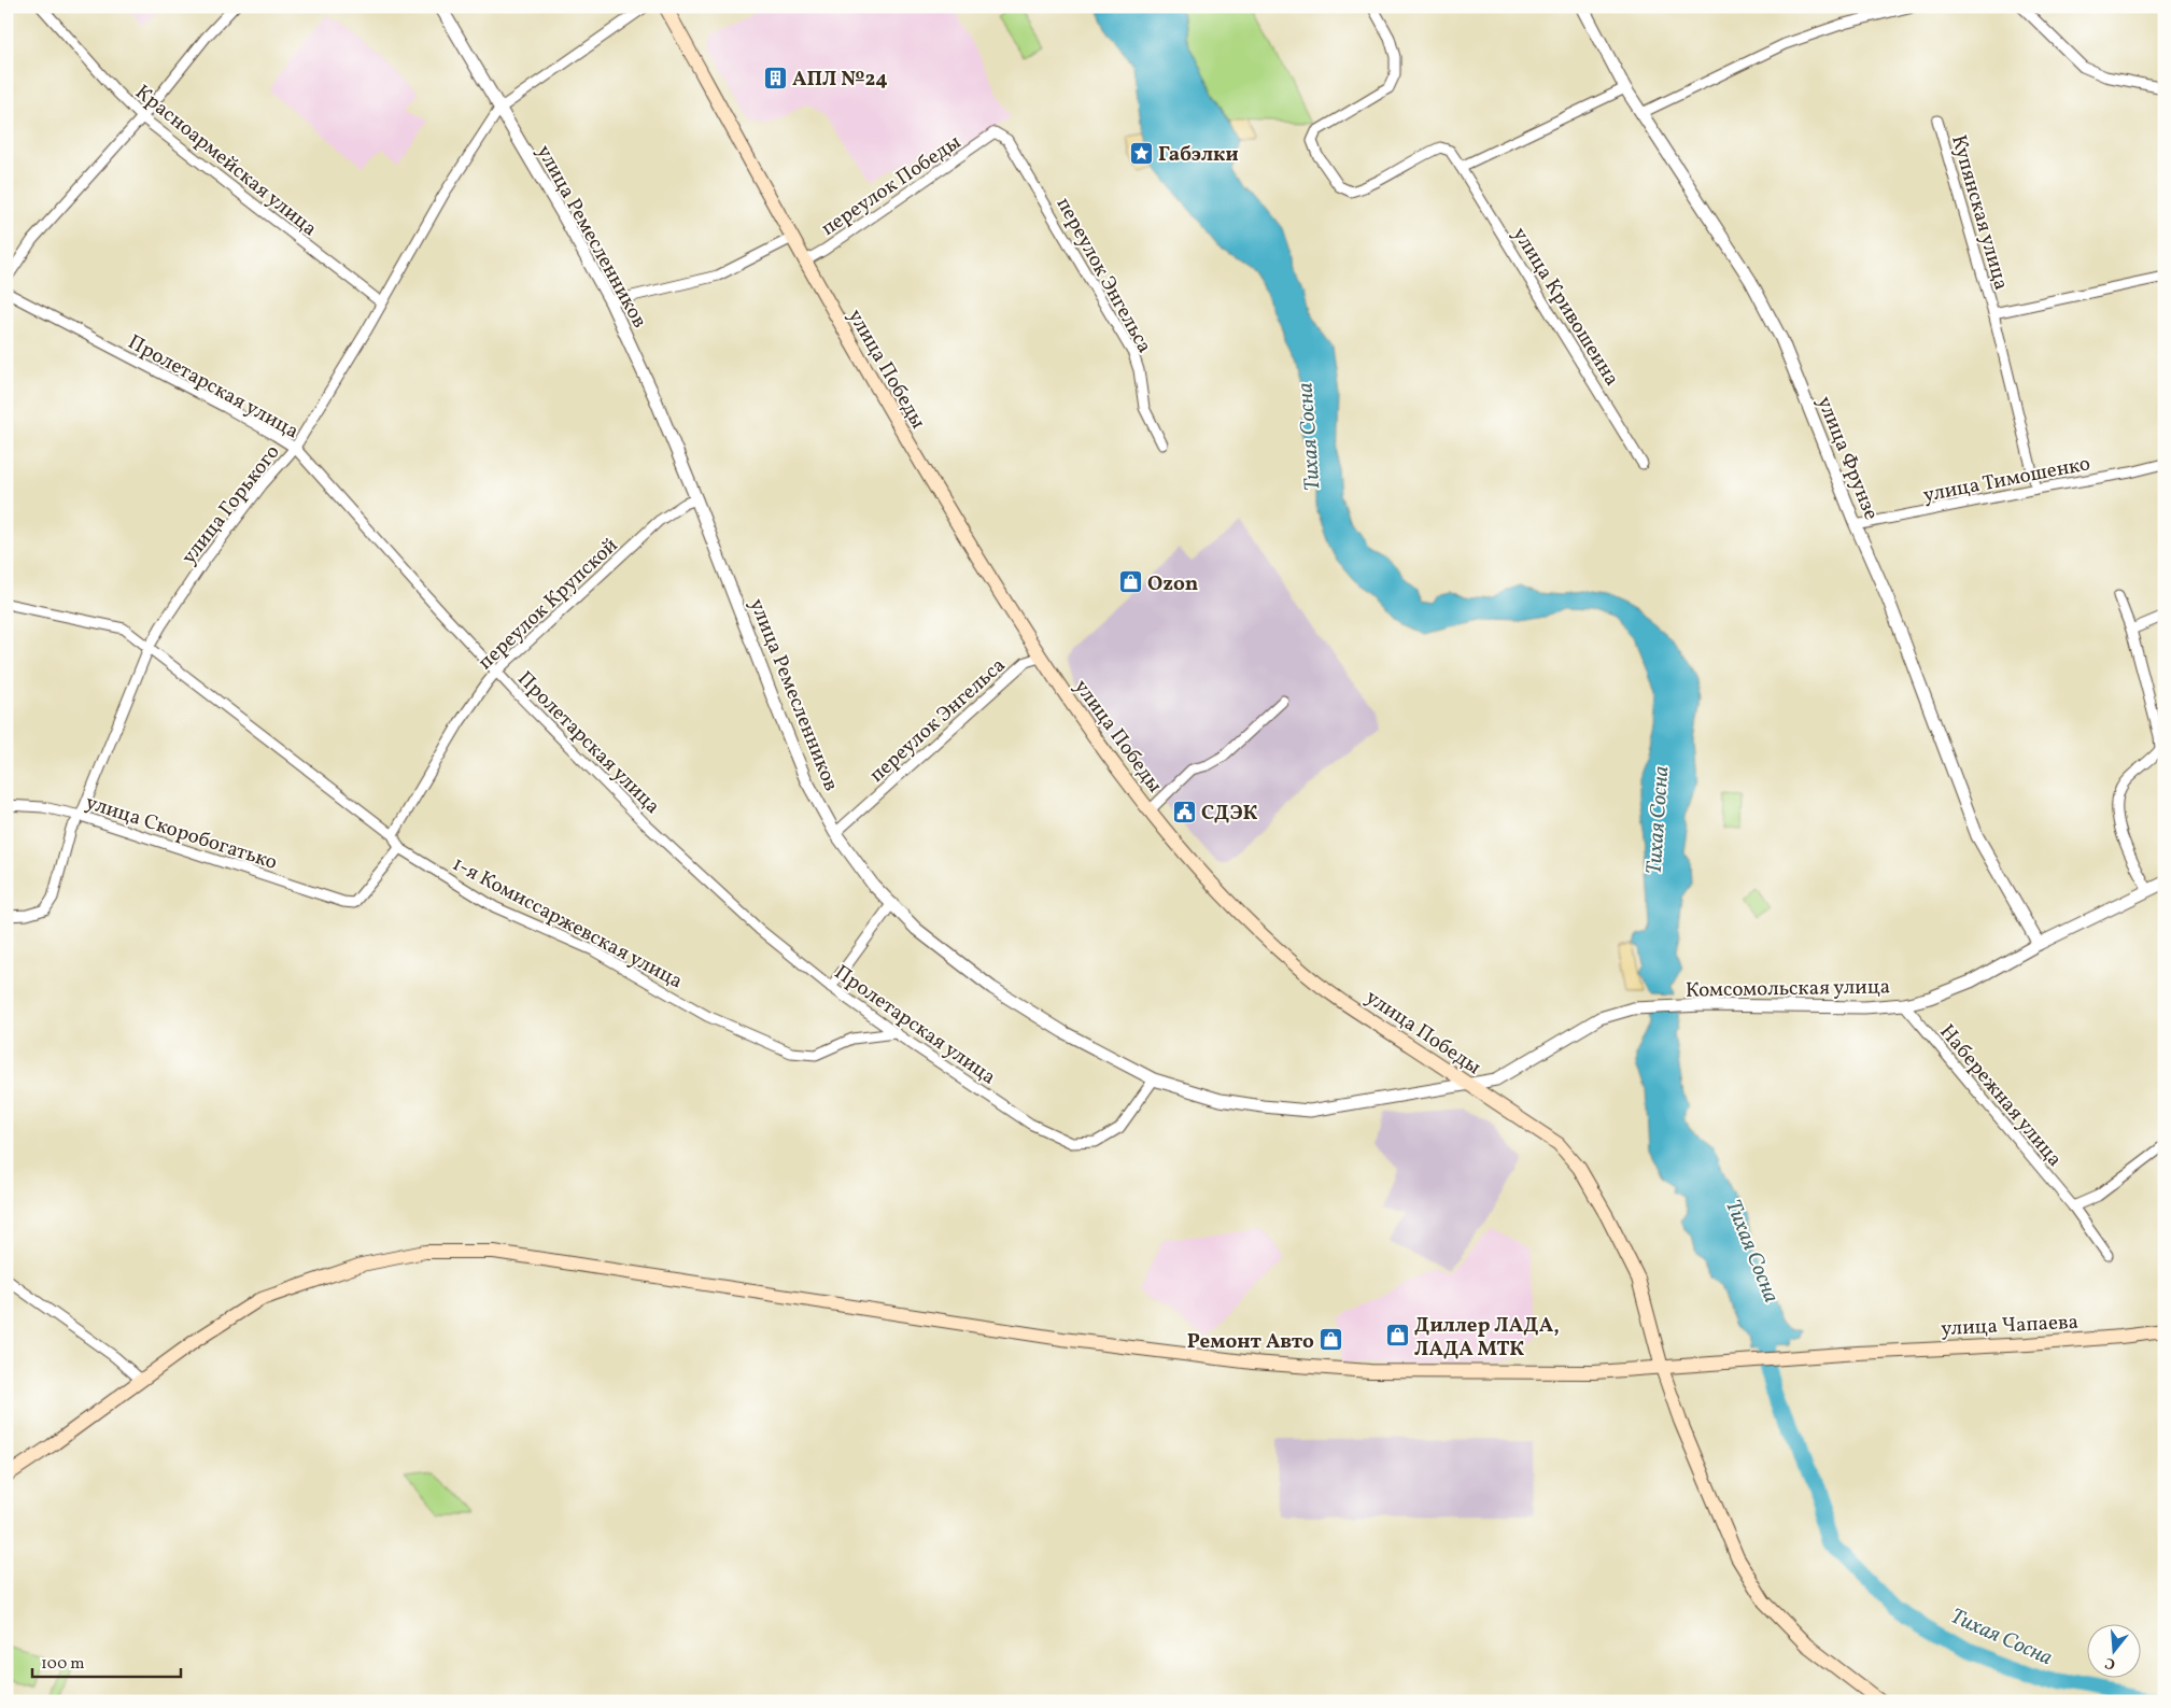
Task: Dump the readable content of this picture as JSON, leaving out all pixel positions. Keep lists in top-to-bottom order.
{
  "streets": {
    "main road": ["улица Победы", "улица Чапаева"],
    "street": [
      "Красноармейская улица",
      "переулок Победы",
      "Купянская улица",
      "улица Ремесленников",
      "переулок Энгельса",
      "улица Кривошеина",
      "Пролетарская улица",
      "улица Фрунзе",
      "улица Тимошенко",
      "улица Горького",
      "переулок Крупской",
      "улица Скоробогатько",
      "1-я Комиссаржевская улица",
      "Комсомольская улица",
      "Набережная улица"
    ]
  },
  "crossings": [
    ["Красноармейская улица", "улица Горького"],
    ["переулок Победы", "переулок Энгельса"],
    ["переулок Победы", "улица Победы"],
    ["Купянская улица", "улица Тимошенко"],
    ["улица Ремесленников", "переулок Энгельса"],
    ["улица Ремесленников", "улица Победы"],
    ["улица Ремесленников", "Пролетарская улица"],
    ["улица Ремесленников", "улица Горького"],
    ["улица Ремесленников", "переулок Крупской"],
    ["улица Ремесленников", "Комсомольская улица"],
    ["переулок Энгельса", "улица Победы"],
    ["улица Победы", "Комсомольская улица"],
    ["улица Победы", "улица Чапаева"],
    ["Пролетарская улица", "улица Горького"],
    ["Пролетарская улица", "переулок Крупской"],
    ["Пролетарская улица", "1-я Комиссаржевская улица"],
    ["улица Фрунзе", "улица Тимошенко"],
    ["улица Фрунзе", "Комсомольская улица"],
    ["улица Горького", "улица Скоробогатько"],
    ["улица Горького", "1-я Комиссаржевская улица"],
    ["переулок Крупской", "1-я Комиссаржевская улица"],
    ["улица Скоробогатько", "1-я Комиссаржевская улица"],
    ["Комсомольская улица", "Набережная улица"]
  ],
  "water": ["Тихая Сосна"],
  "places": {
    "building": ["АПЛ №24"],
    "place": ["Габэлки"],
    "shop": ["Ozon", "Диллер ЛАДА, ЛАДА МТК", "Ремонт Авто"],
    "public building": ["СДЭК"]
  },
  "scale_bar": "100 m",
  "north": "bottom"
}
